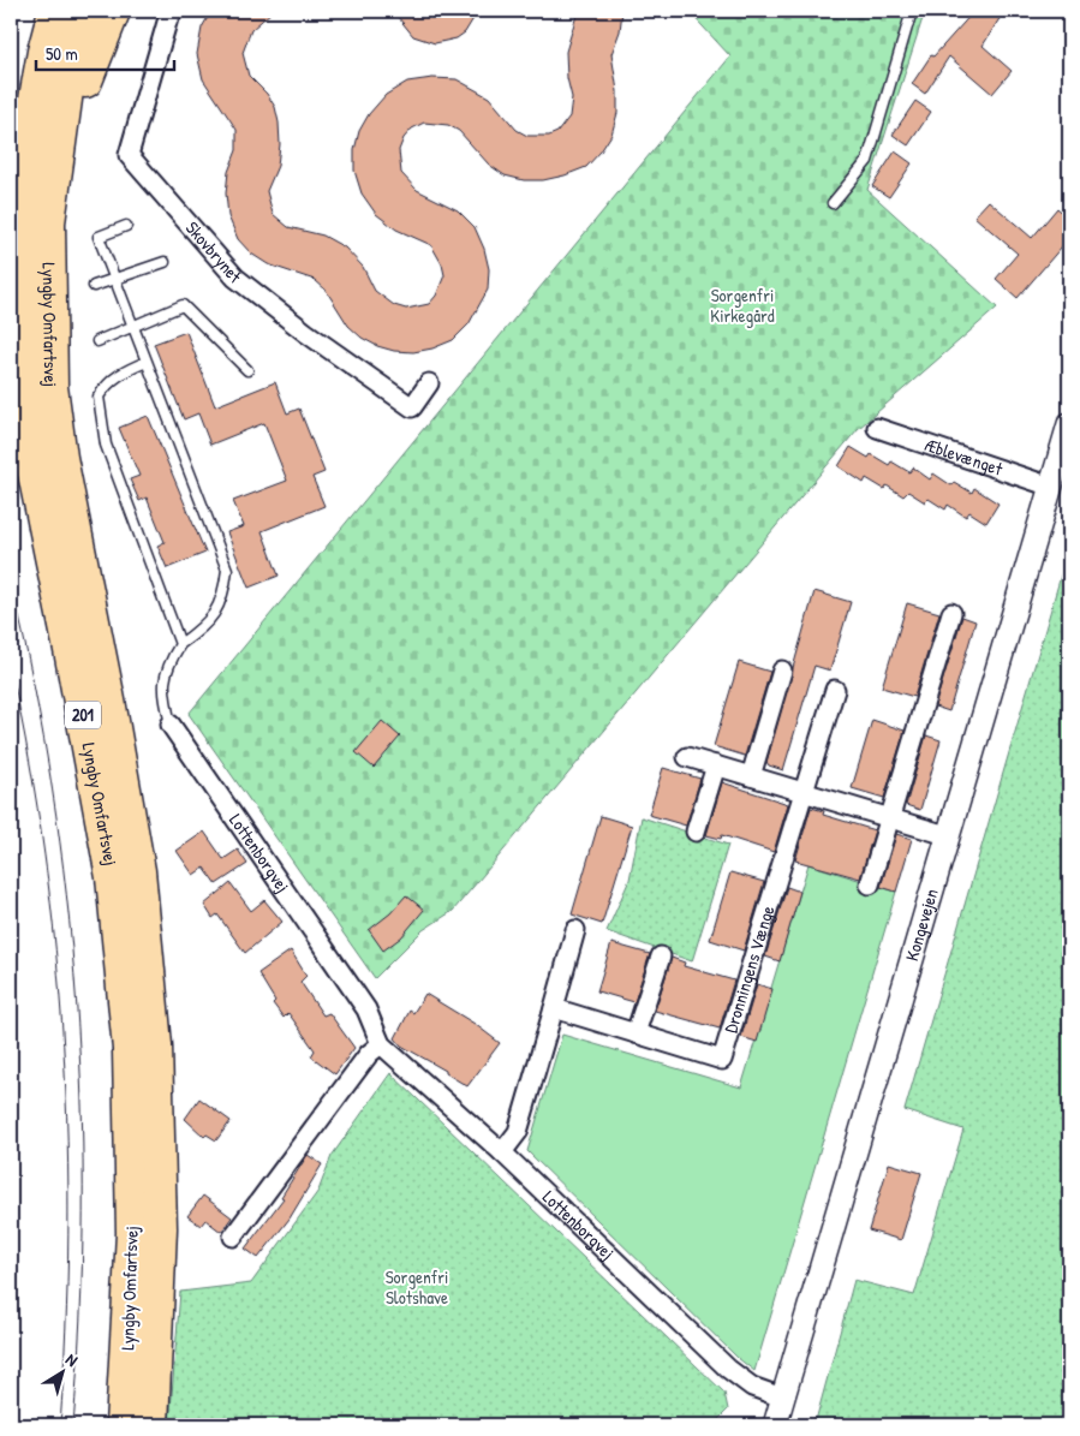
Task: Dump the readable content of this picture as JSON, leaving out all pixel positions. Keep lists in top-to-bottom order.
{
  "streets": {
    "highway": ["Lyngby Omfartsvej", "201"],
    "street": [
      "Skovbrynet",
      "Æblevænget",
      "Lottenborgvej",
      "Kongevejen",
      "Dronningens Vænge"
    ]
  },
  "crossings": [
    ["Æblevænget", "Kongevejen"],
    ["Lottenborgvej", "Kongevejen"]
  ],
  "parks": ["Sorgenfri Kirkegård", "Sorgenfri Slotshave"],
  "scale_bar": "50 m",
  "north": "top right"
}
